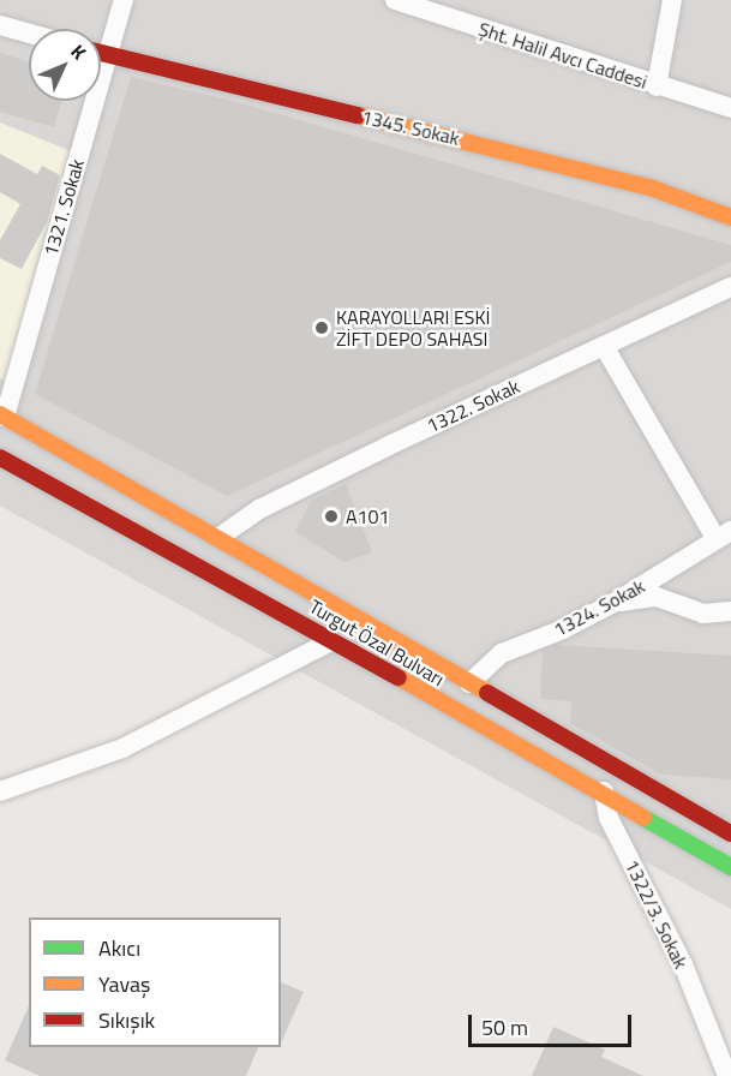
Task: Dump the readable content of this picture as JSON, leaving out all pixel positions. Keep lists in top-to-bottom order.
{
  "streets": {
    "main road": ["1345. Sokak", "Turgut Özal Bulvarı"],
    "street": [
      "Şht. Halil Avcı Caddesi",
      "1321. Sokak",
      "1322. Sokak",
      "1324. Sokak",
      "1322/3. Sokak"
    ]
  },
  "crossings": [
    ["1345. Sokak", "1321. Sokak"],
    ["Turgut Özal Bulvarı", "1322/3. Sokak"]
  ],
  "places": ["KARAYOLLARI ESKİ ZİFT DEPO SAHASI", "A101"],
  "legend": ["Akıcı", "Yavaş", "Sıkışık"],
  "scale_bar": "50 m",
  "north": "top right"
}
